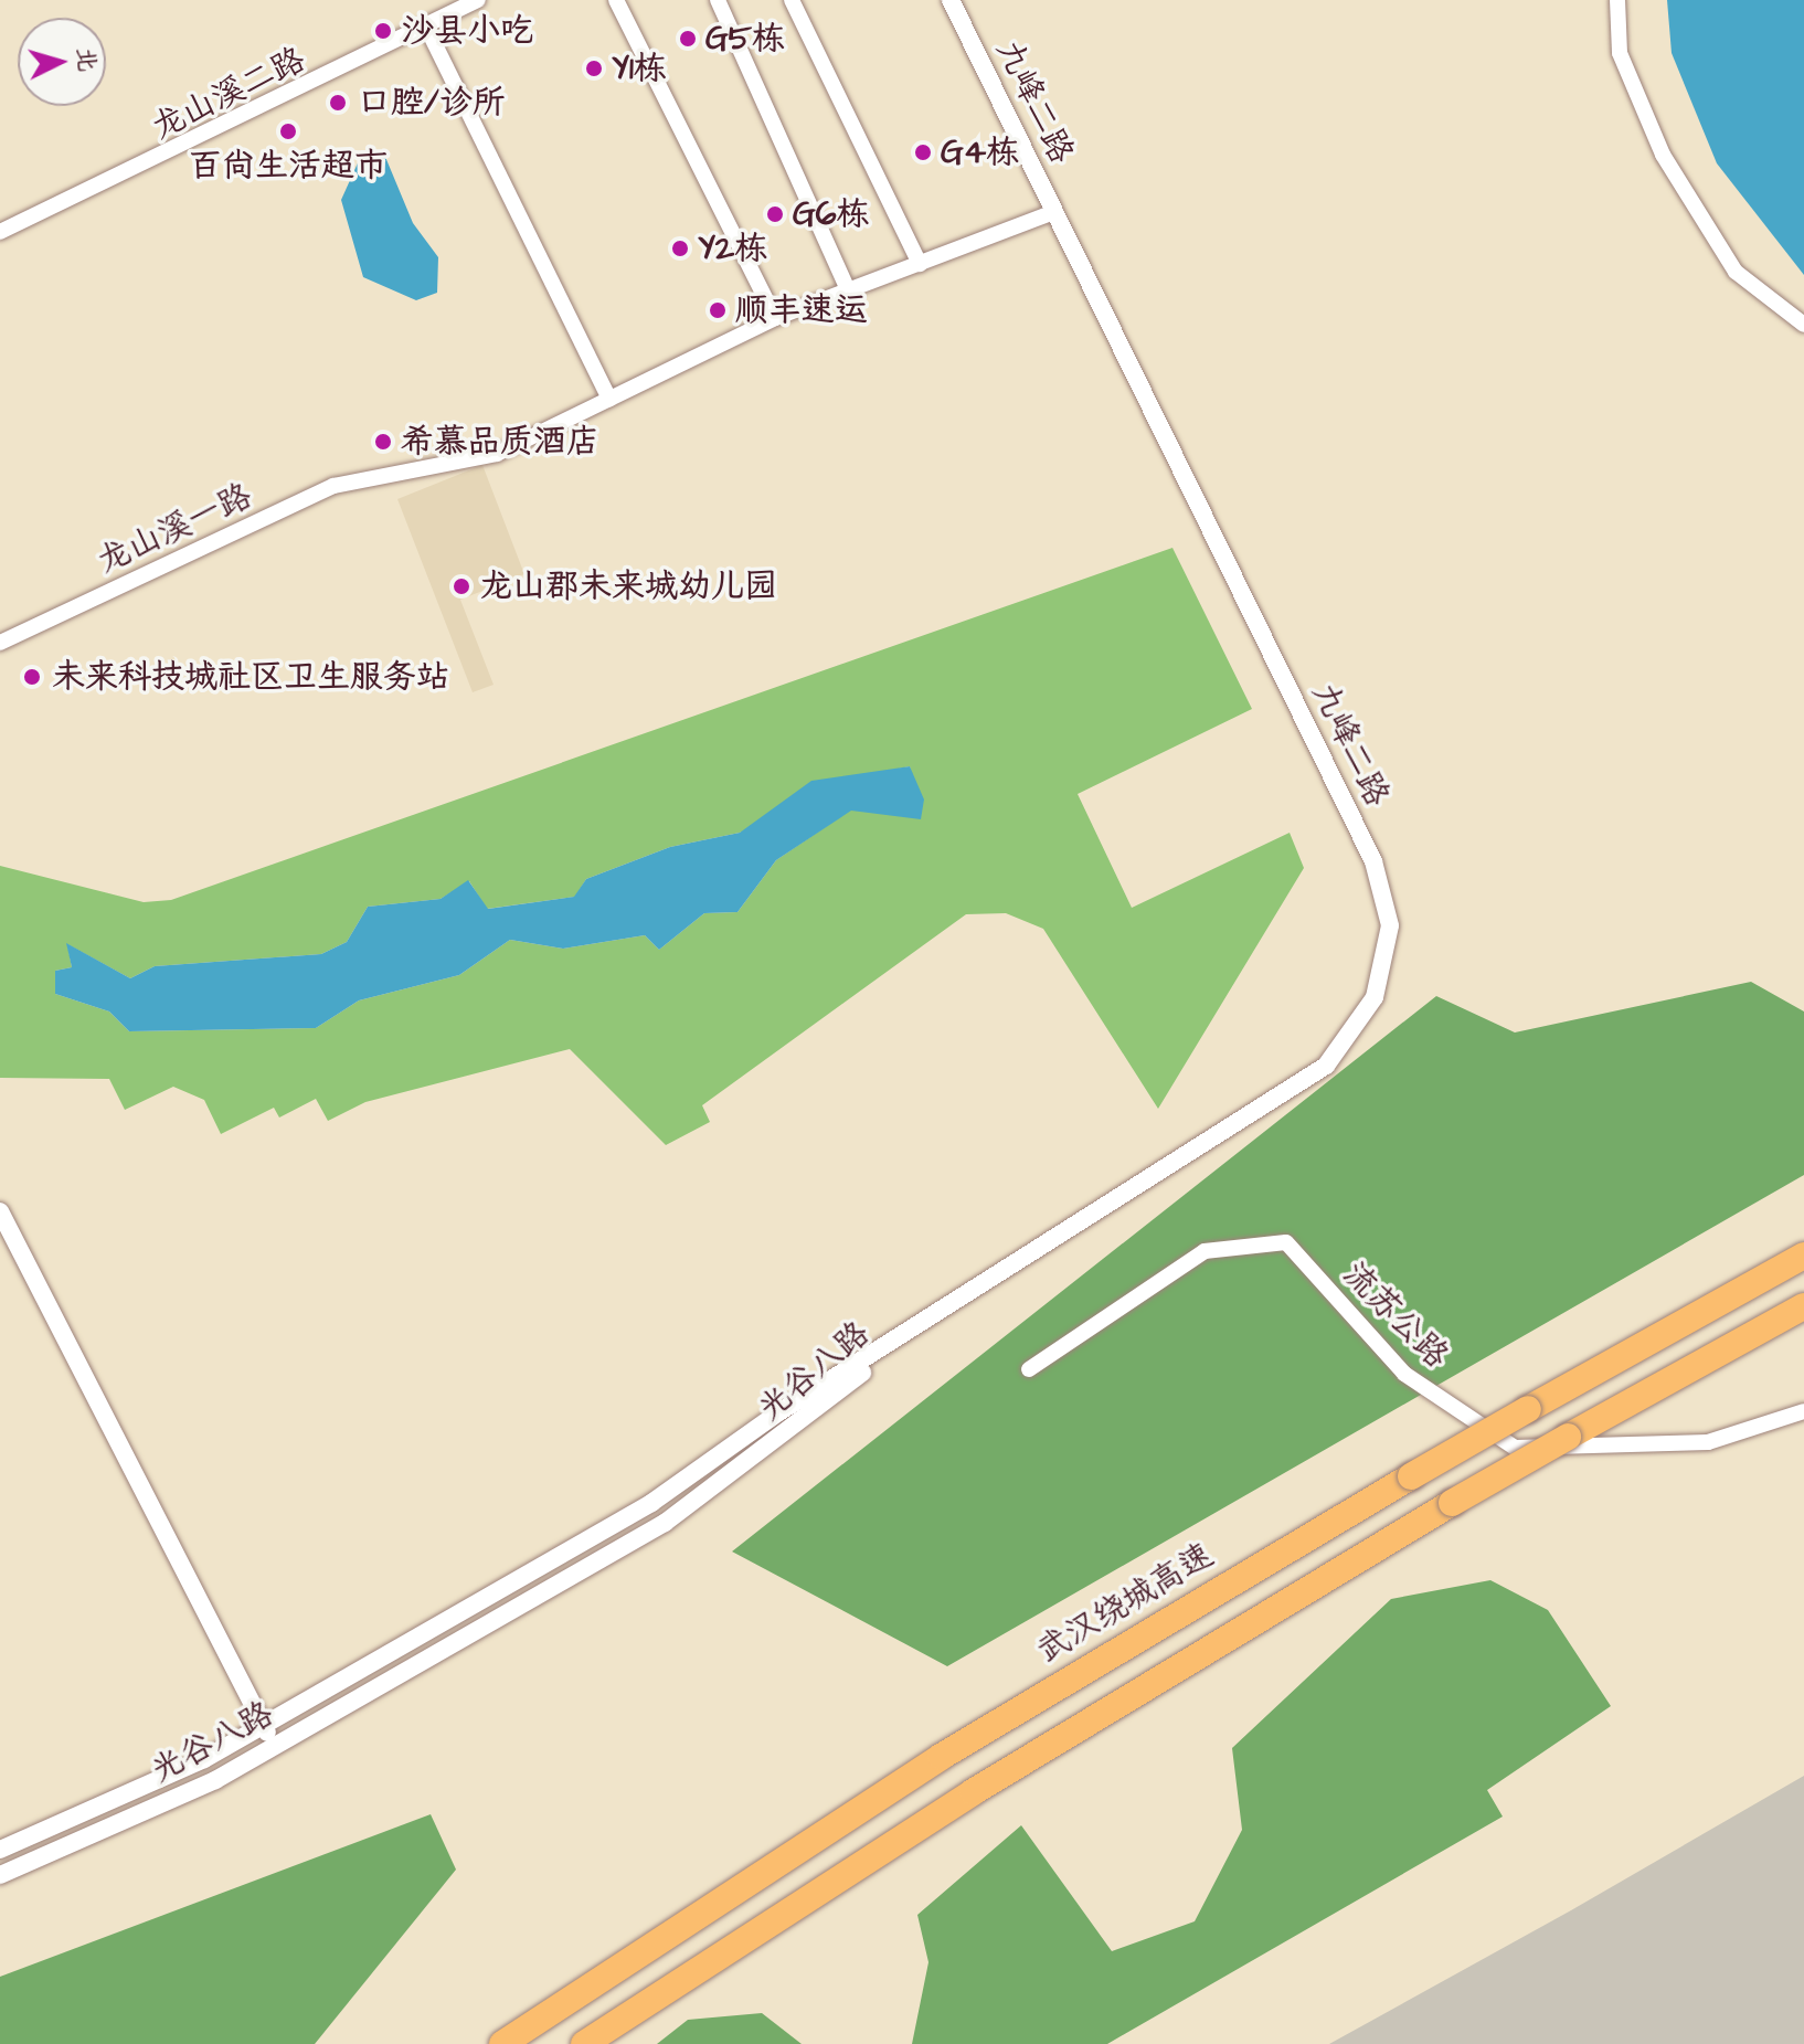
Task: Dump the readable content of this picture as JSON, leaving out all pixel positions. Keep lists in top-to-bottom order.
{
  "streets": {
    "highway": ["武汉绕城高速"],
    "street": [
      "龙山溪二路",
      "九峰二路",
      "龙山溪一路",
      "流苏公路",
      "光谷八路"
    ]
  },
  "crossings": [
    ["九峰二路", "龙山溪一路"],
    ["九峰二路", "光谷八路"]
  ],
  "places": [
    "沙县小吃",
    "G5栋",
    "Y1栋",
    "口腔/诊所",
    "百尚生活超市",
    "G4栋",
    "G6栋",
    "Y2栋",
    "顺丰速运",
    "希慕品质酒店",
    "龙山郡未来城幼儿园",
    "未来科技城社区卫生服务站"
  ],
  "north": "right"
}
